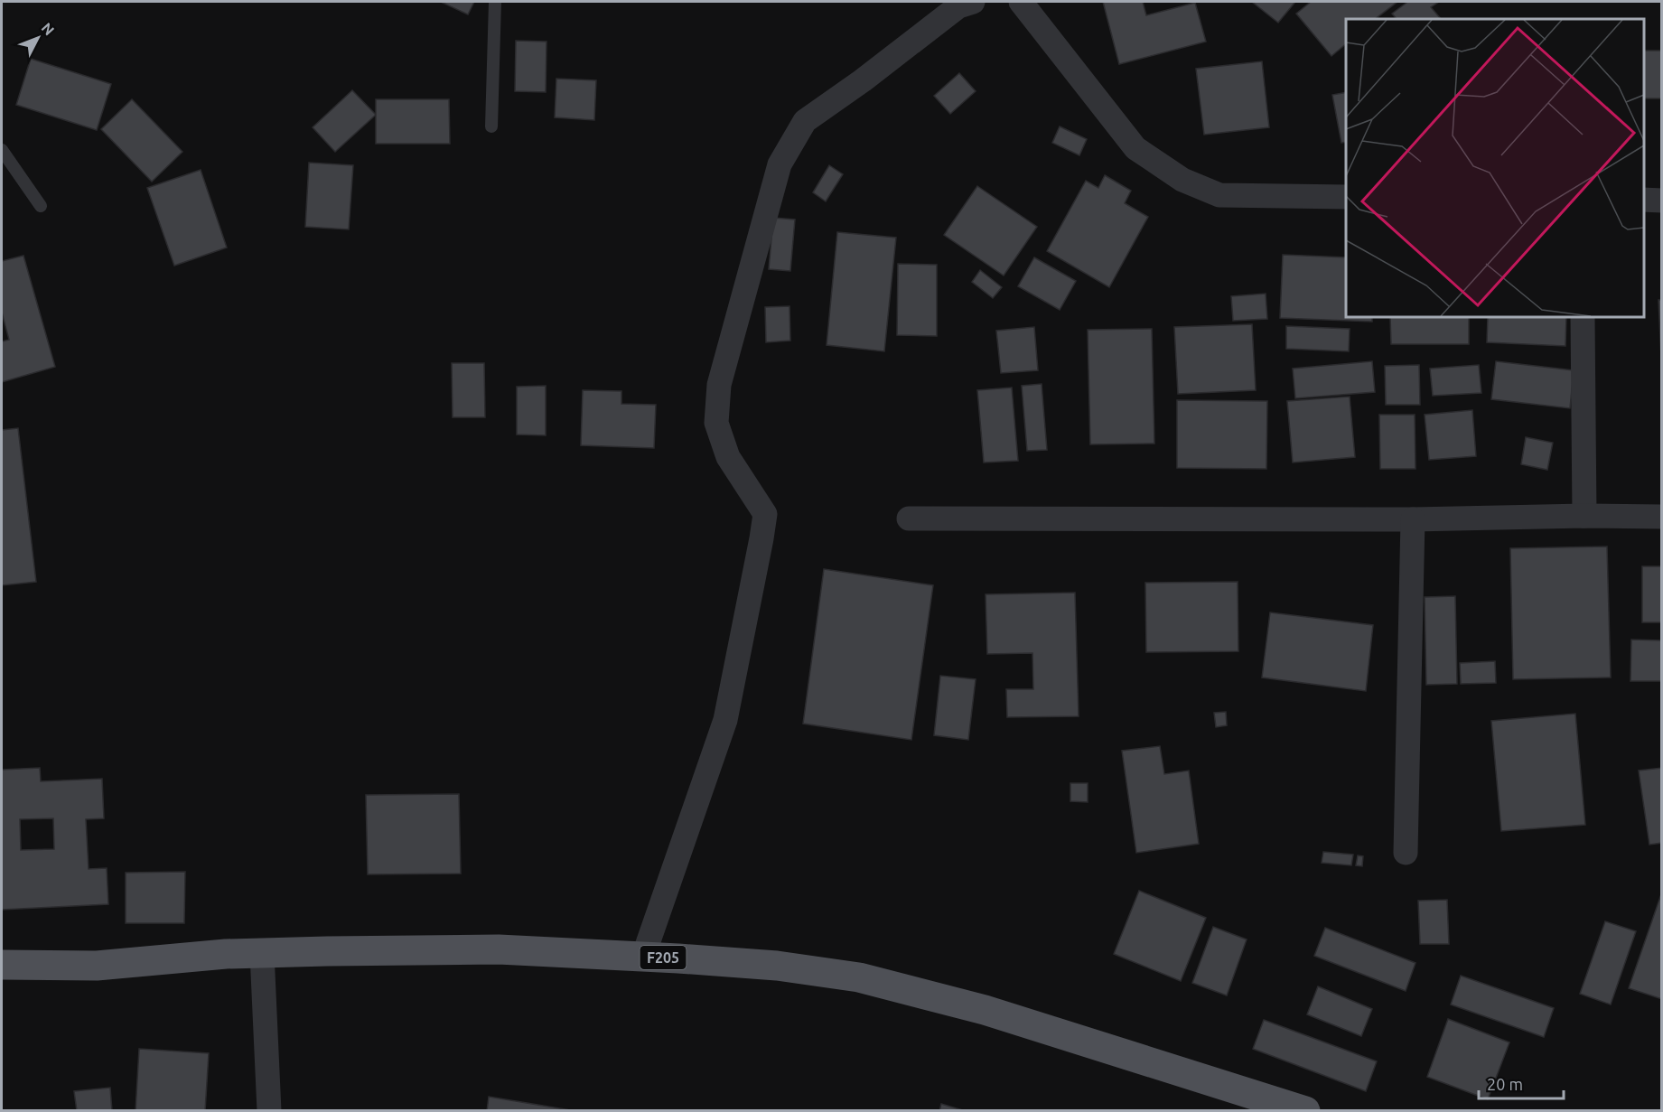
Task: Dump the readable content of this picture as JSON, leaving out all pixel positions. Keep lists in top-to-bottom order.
{
  "streets": {
    "main road": ["F205"]
  },
  "scale_bar": "20 m",
  "north": "top right"
}
